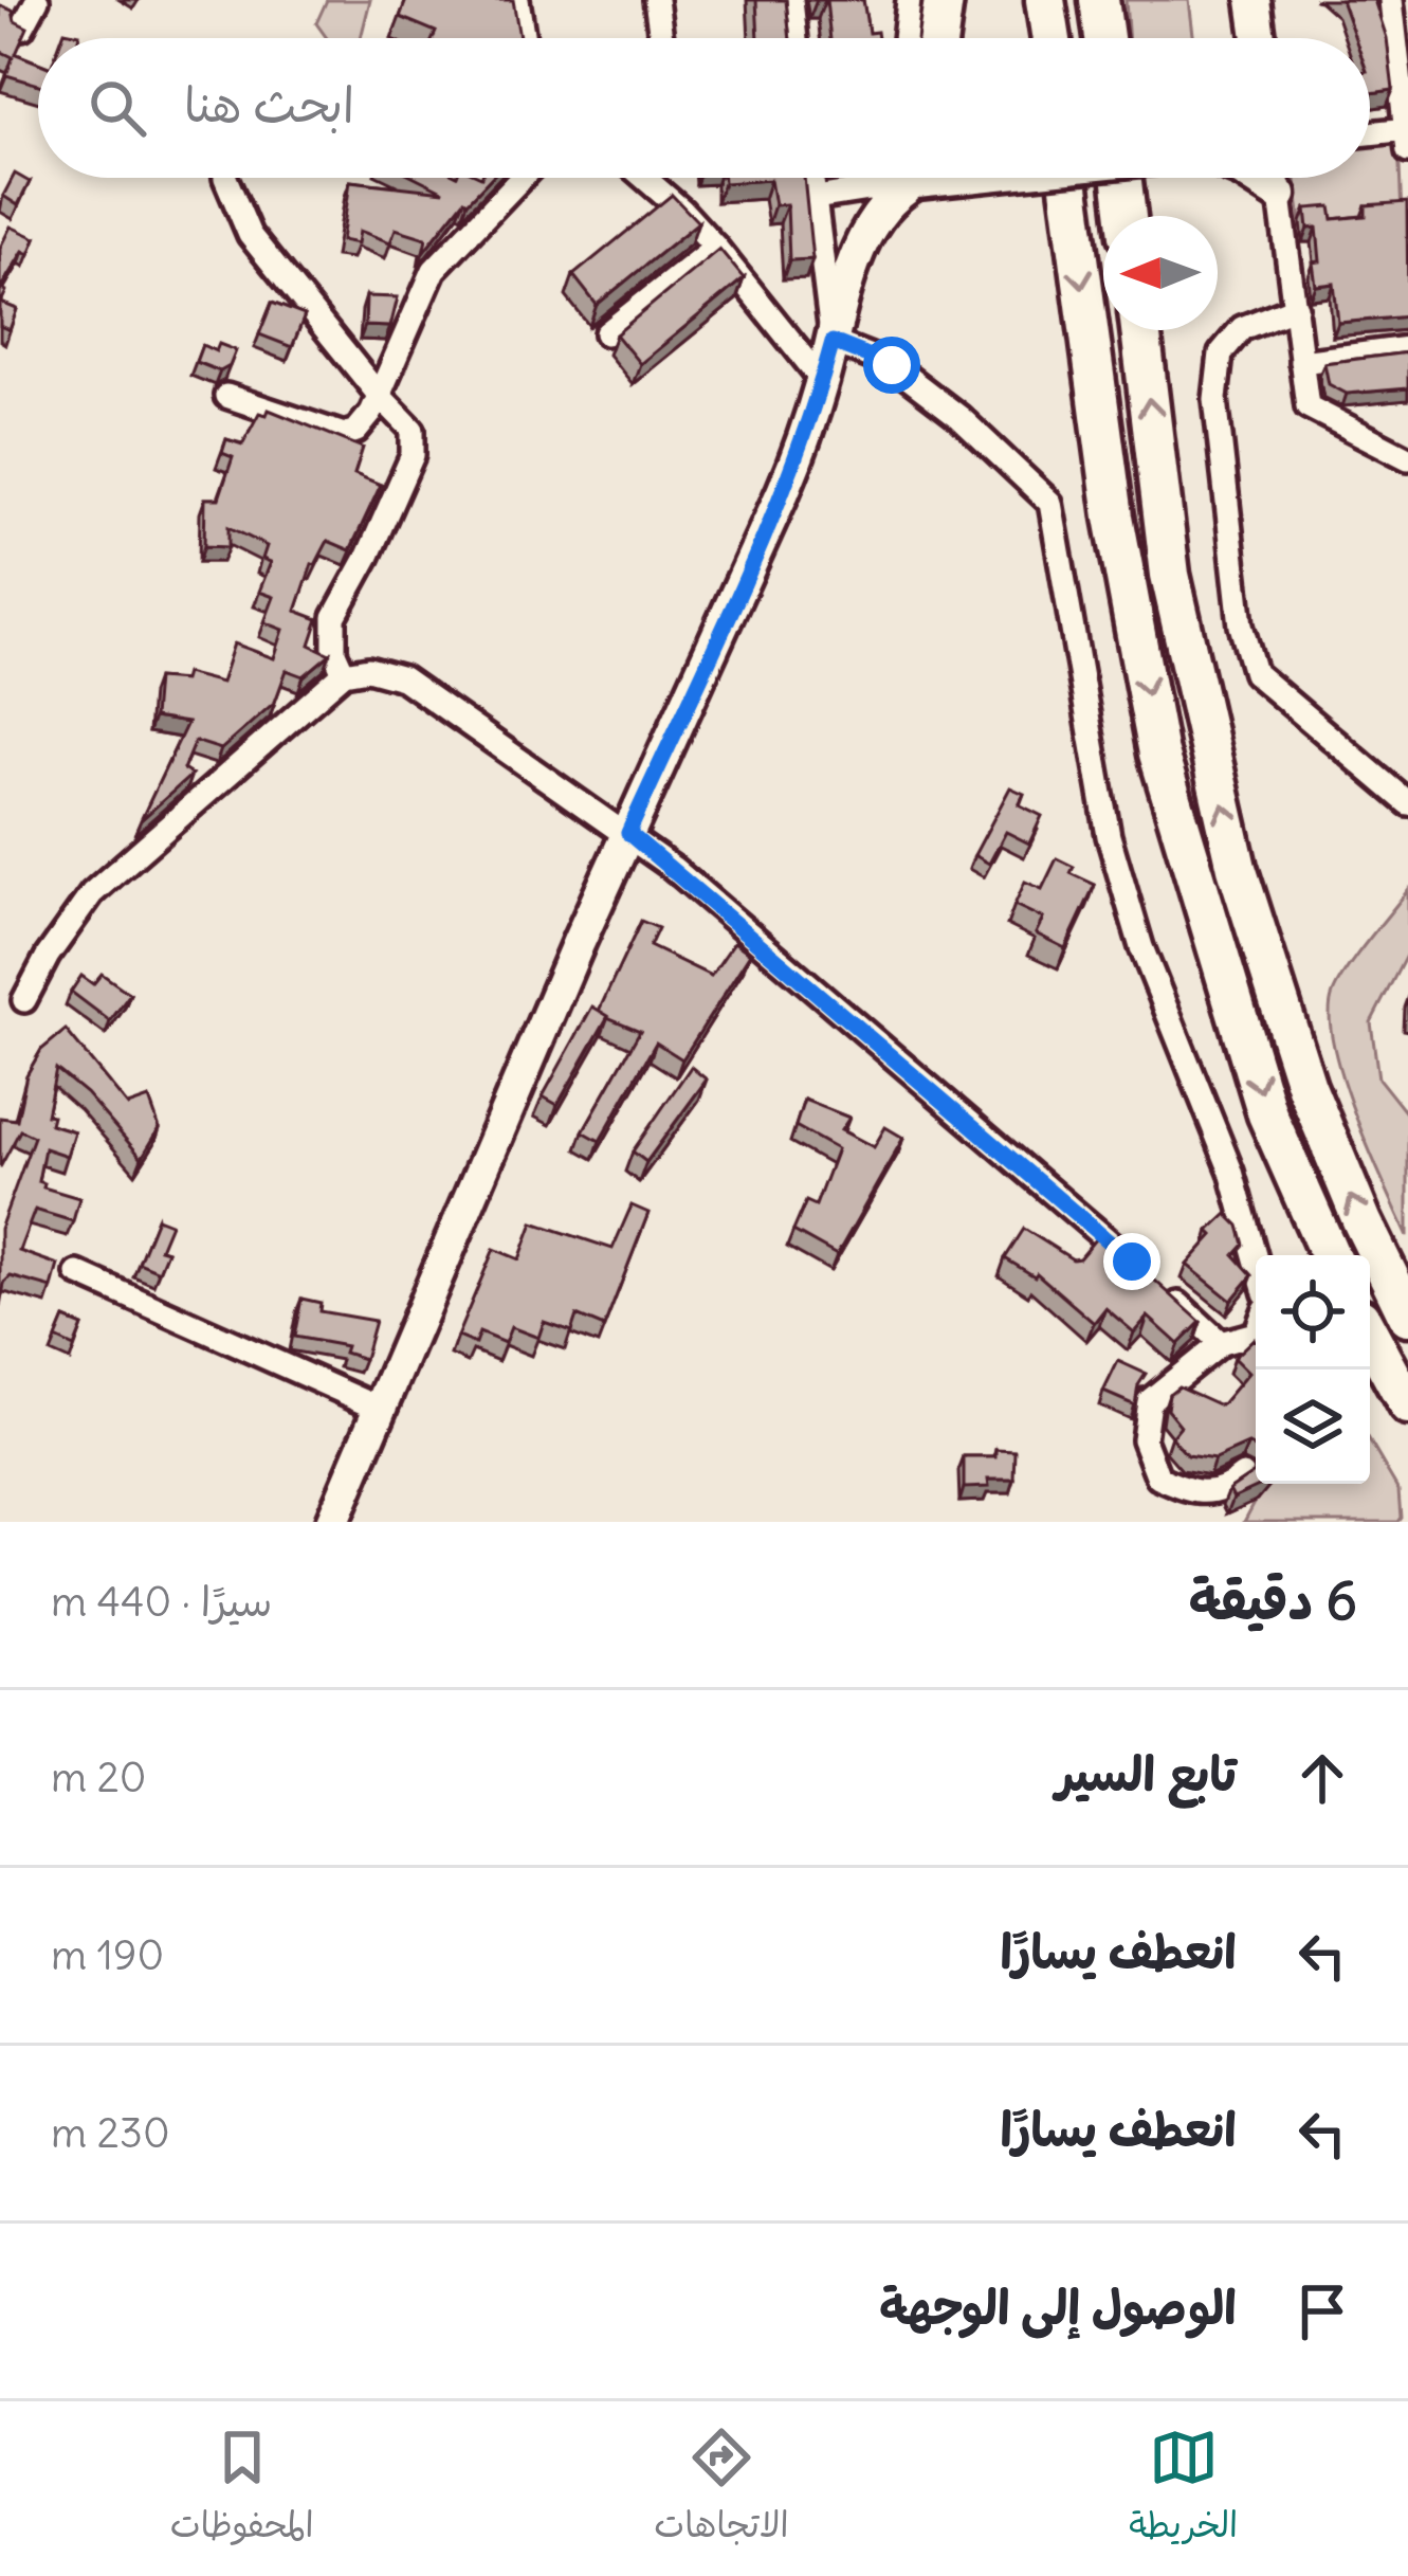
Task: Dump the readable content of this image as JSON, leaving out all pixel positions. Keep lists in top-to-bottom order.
{
  "north": "left",
  "page": {
    "search": "ابحث هنا",
    "heading": ["6 دقيقة", "سيرًا · 440 m"],
    "list": [
      ["تابع السير", "20 m"],
      ["انعطف يسارًا", "190 m"],
      ["انعطف يسارًا", "230 m"],
      "الوصول إلى الوجهة"
    ],
    "nav": ["الخريطة", "الاتجاهات", "المحفوظات"]
  }
}
